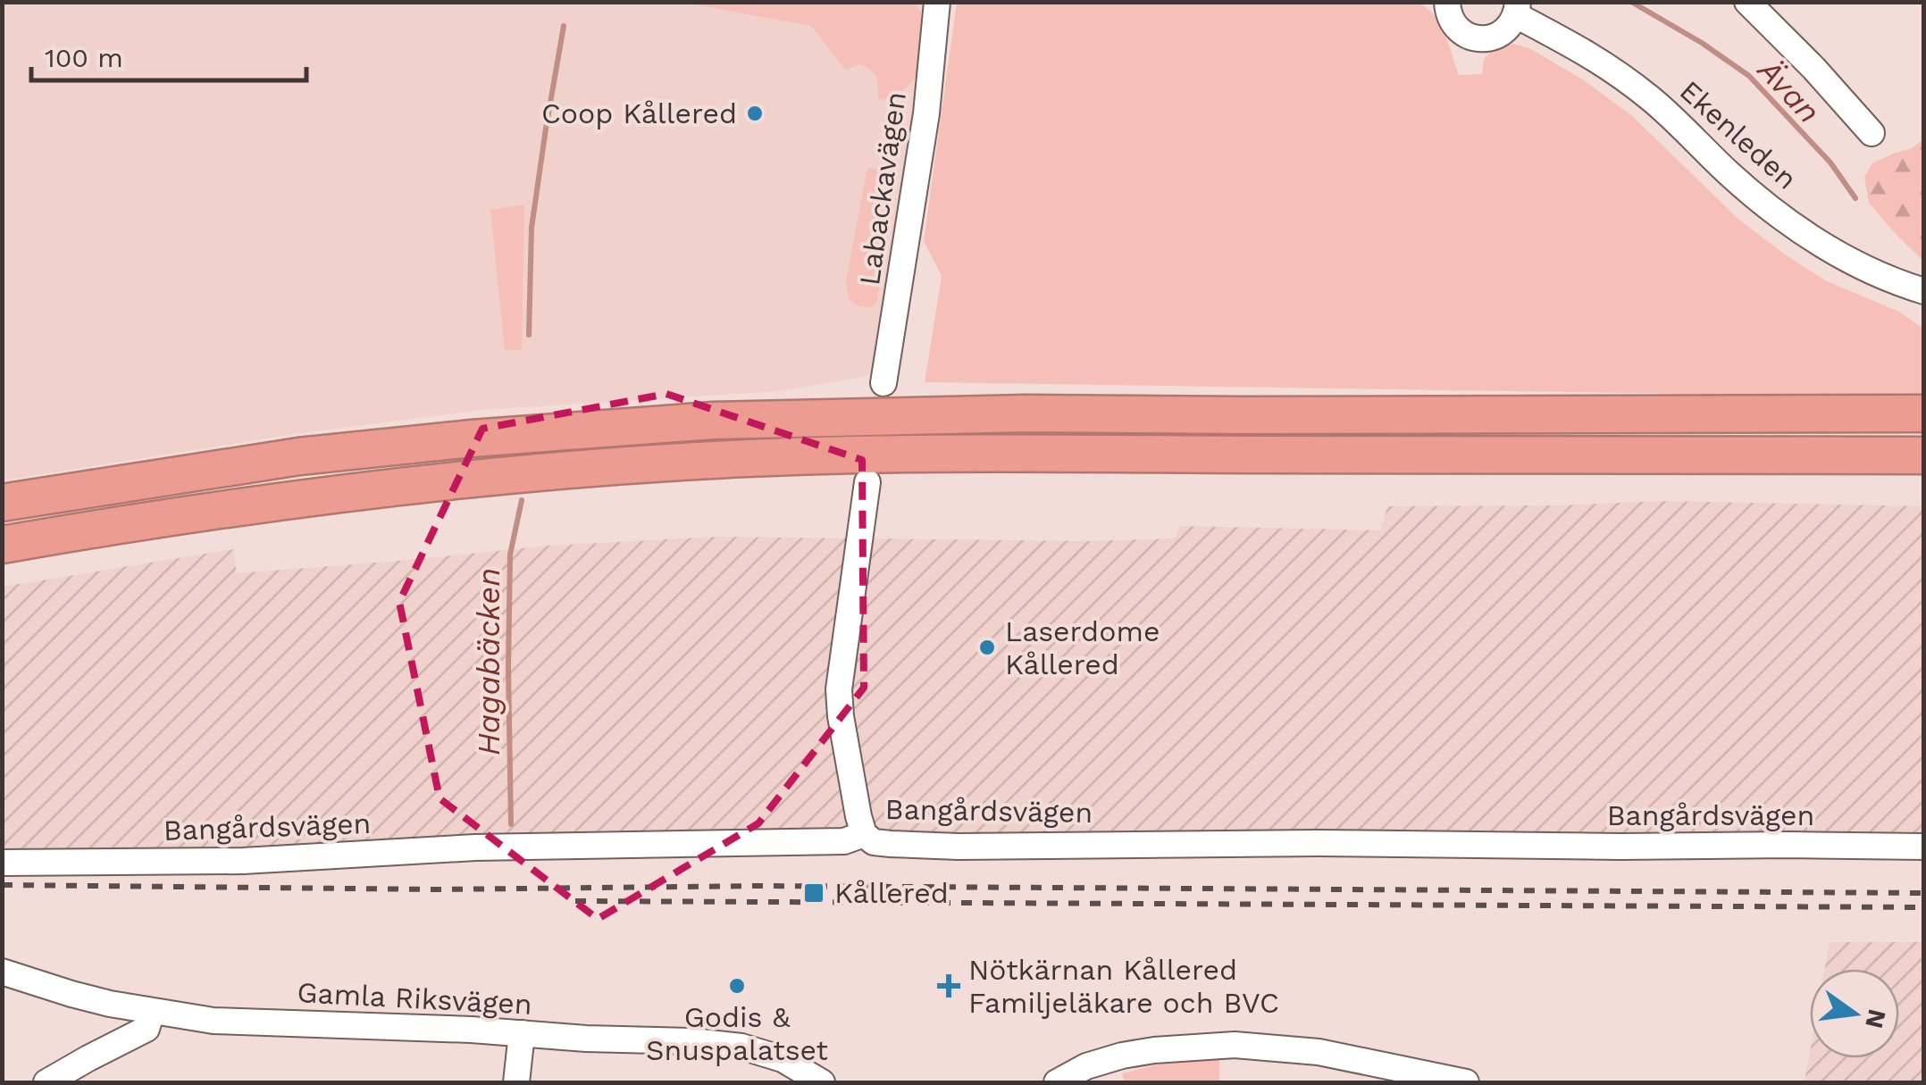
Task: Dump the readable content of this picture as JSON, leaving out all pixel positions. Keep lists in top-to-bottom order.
{
  "streets": {
    "street": [
      "Ekenleden",
      "Labackavägen",
      "Bangårdsvägen",
      "Gamla Riksvägen"
    ]
  },
  "water": ["Ävan", "Hagabäcken"],
  "places": {
    "other": ["Coop Kållered", "Laserdome Kållered", "Godis & Snuspalatset"],
    "transit": ["Kållered"],
    "health": ["Nötkärnan Kållered Familjeläkare och BVC"]
  },
  "scale_bar": "100 m",
  "north": "right"
}
